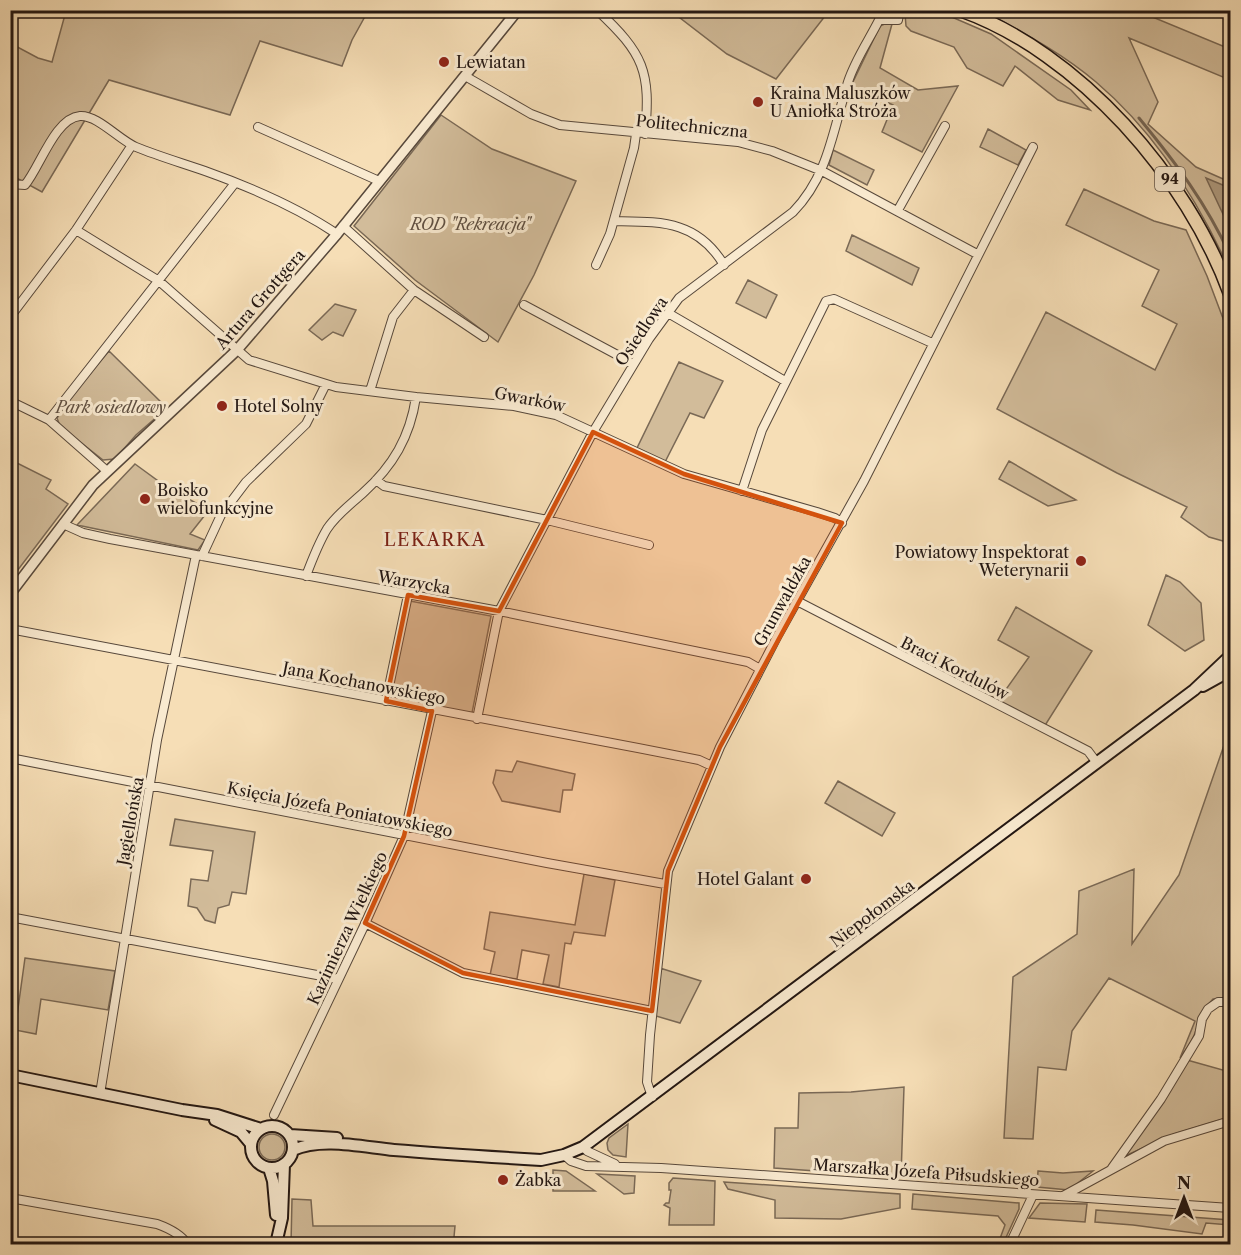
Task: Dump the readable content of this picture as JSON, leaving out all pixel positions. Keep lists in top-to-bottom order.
{
  "streets": {
    "main road": ["94", "Niepołomska"],
    "street": [
      "Politechniczna",
      "Artura Grottgera",
      "Osiedlowa",
      "Gwarków",
      "Warzycka",
      "Grunwaldzka",
      "Braci Kordulów",
      "Jana Kochanowskiego",
      "Księcia Józefa Poniatowskiego",
      "Jagiellońska",
      "Kazimierza Wielkiego",
      "Marszałka Józefa Piłsudskiego"
    ]
  },
  "crossings": [
    ["Politechniczna", "Artura Grottgera"],
    ["Politechniczna", "Osiedlowa"],
    ["Politechniczna", "Grunwaldzka"],
    ["Artura Grottgera", "Gwarków"],
    ["Artura Grottgera", "Warzycka"],
    ["Osiedlowa", "Gwarków"],
    ["Osiedlowa", "Warzycka"],
    ["Osiedlowa", "Jana Kochanowskiego"],
    ["Gwarków", "Grunwaldzka"],
    ["Gwarków", "Jagiellońska"],
    ["Warzycka", "Grunwaldzka"],
    ["Warzycka", "Jagiellońska"],
    ["Grunwaldzka", "Braci Kordulów"],
    ["Grunwaldzka", "Jana Kochanowskiego"],
    ["Grunwaldzka", "Księcia Józefa Poniatowskiego"],
    ["Grunwaldzka", "Niepołomska"],
    ["Braci Kordulów", "Niepołomska"],
    ["Jana Kochanowskiego", "Jagiellońska"],
    ["Jana Kochanowskiego", "Kazimierza Wielkiego"],
    ["Księcia Józefa Poniatowskiego", "Jagiellońska"],
    ["Księcia Józefa Poniatowskiego", "Kazimierza Wielkiego"],
    ["Niepołomska", "Marszałka Józefa Piłsudskiego"]
  ],
  "districts": ["LEKARKA"],
  "parks": ["ROD \"Rekreacja\"", "Park osiedlowy"],
  "places": [
    "Lewiatan",
    "Kraina Maluszków U Aniołka Stróża",
    "Hotel Solny",
    "Boisko wielofunkcyjne",
    "Powiatowy Inspektorat Weterynarii",
    "Hotel Galant",
    "Żabka"
  ],
  "north": "top"
}
